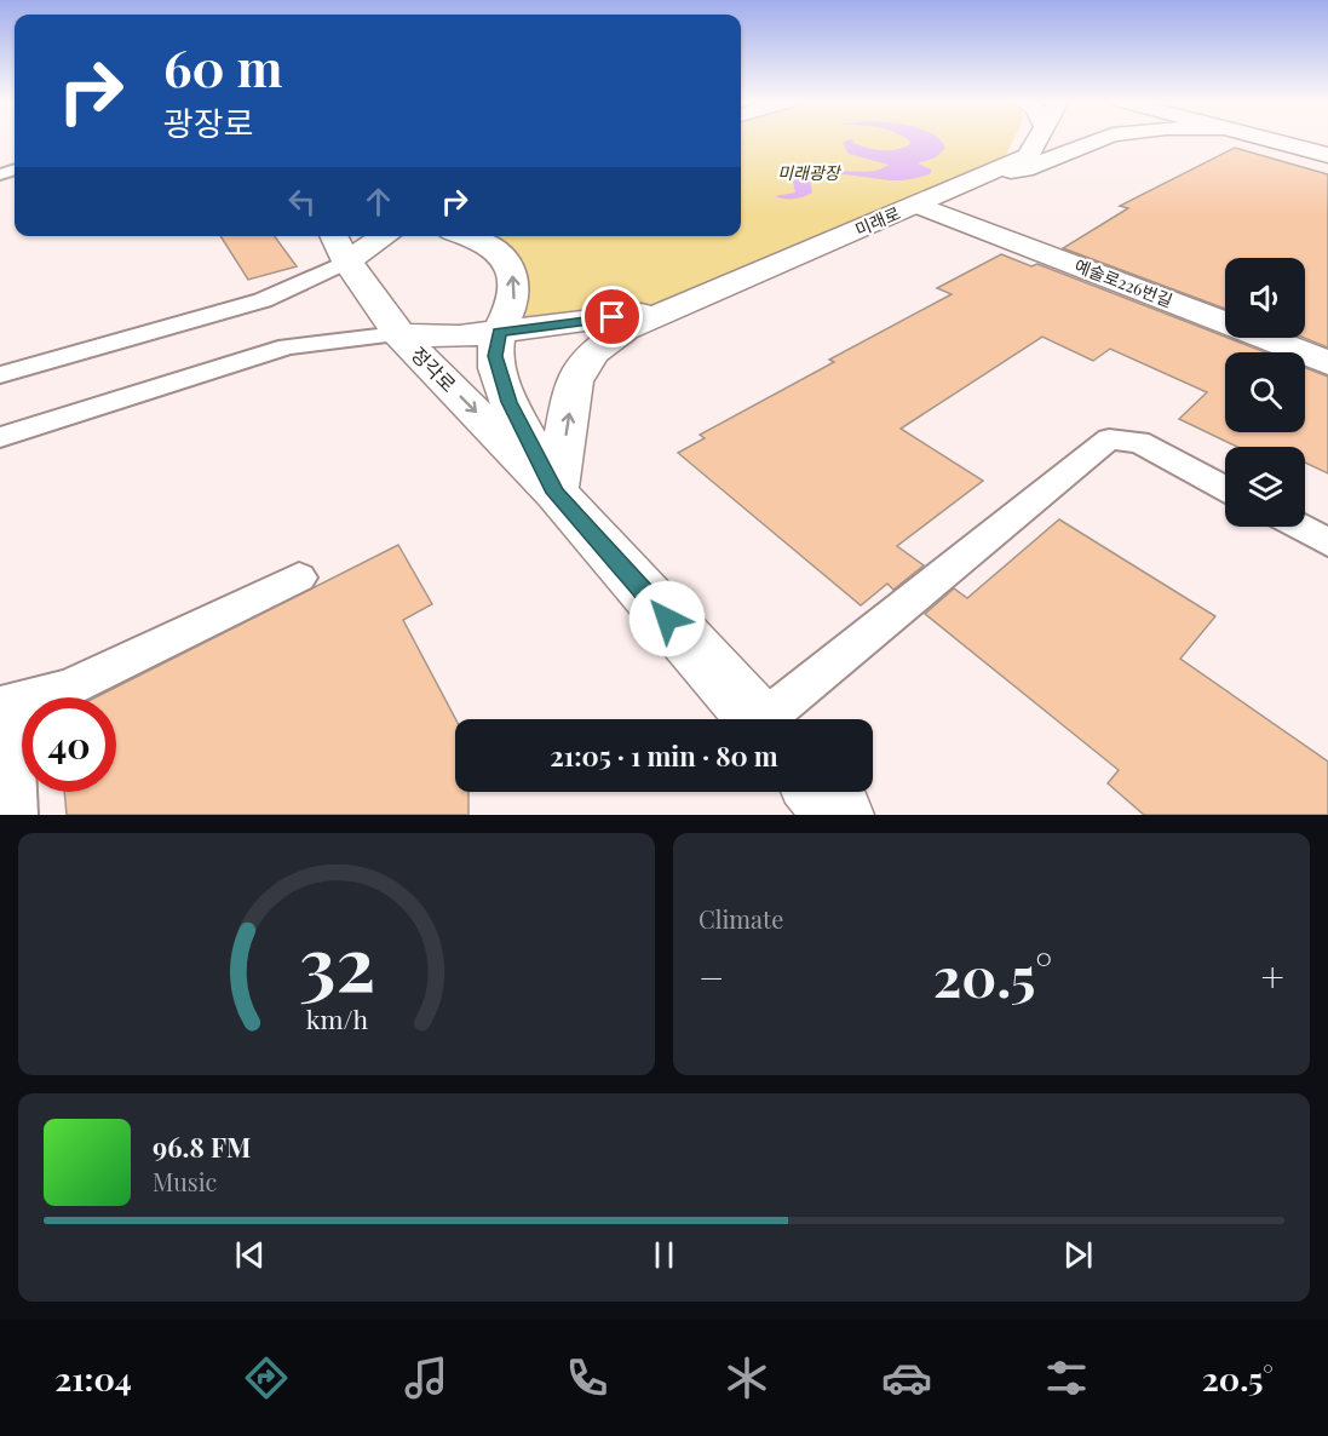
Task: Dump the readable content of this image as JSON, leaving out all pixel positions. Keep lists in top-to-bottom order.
{
  "streets": {
    "street": ["미래로", "예술로226번길", "정각로"]
  },
  "crossings": [
    ["미래로", "예술로226번길"]
  ],
  "parks": ["미래광장"],
  "page": {
    "turn": ["60 m", "광장로"],
    "limit": "40",
    "trip": "21:05 · 1 min · 80 m",
    "tile": "Climate",
    "heat": ["−", "20.5°", "+"],
    "song": ["96.8 FM", "Music"],
    "tabs": ["21:04", "20.5°"],
    "gauge": ["32", "km/h"]
  }
}
